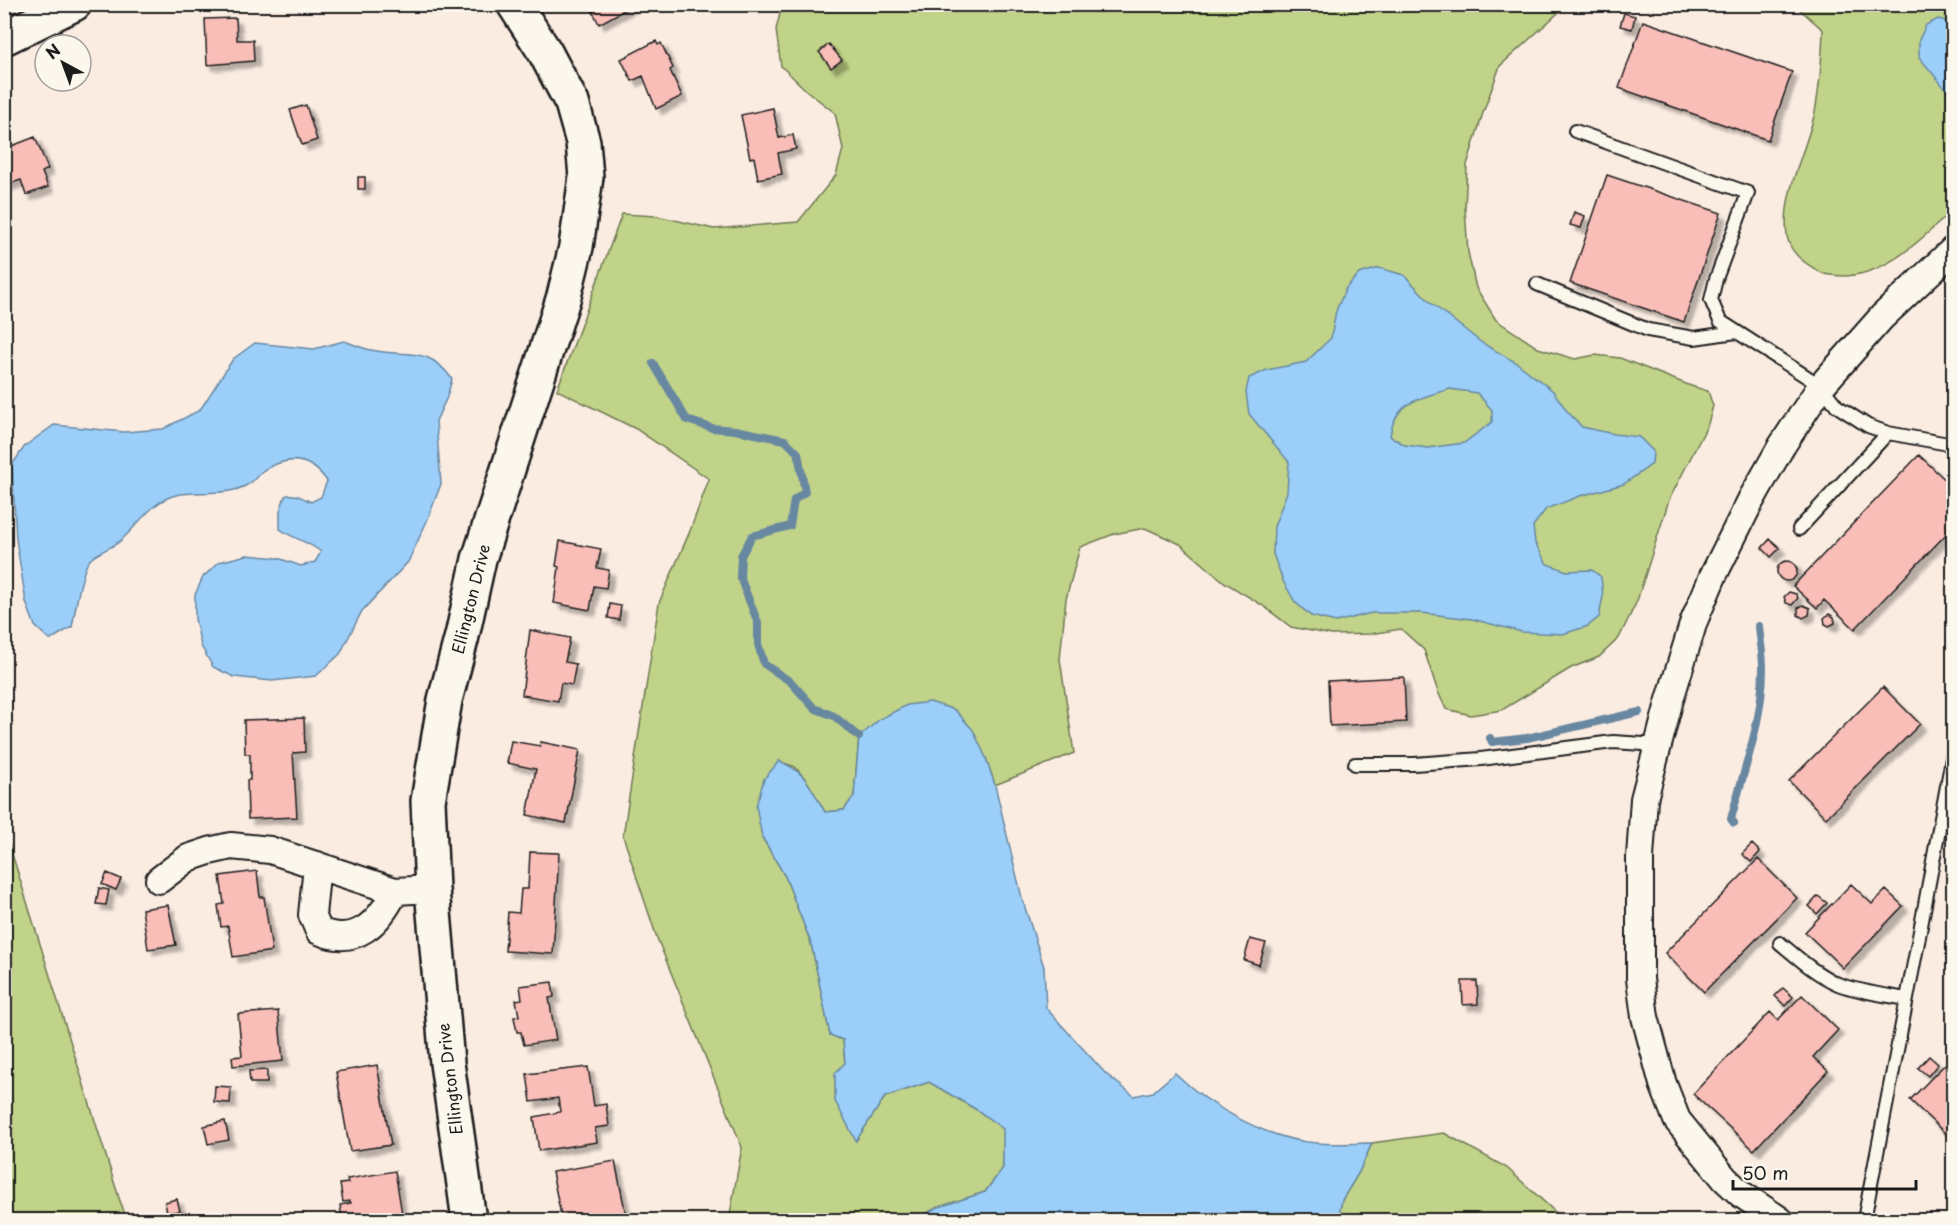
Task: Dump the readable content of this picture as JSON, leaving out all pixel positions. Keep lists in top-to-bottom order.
{
  "streets": {
    "street": ["Ellington Drive"]
  },
  "scale_bar": "50 m",
  "north": "top left"
}
